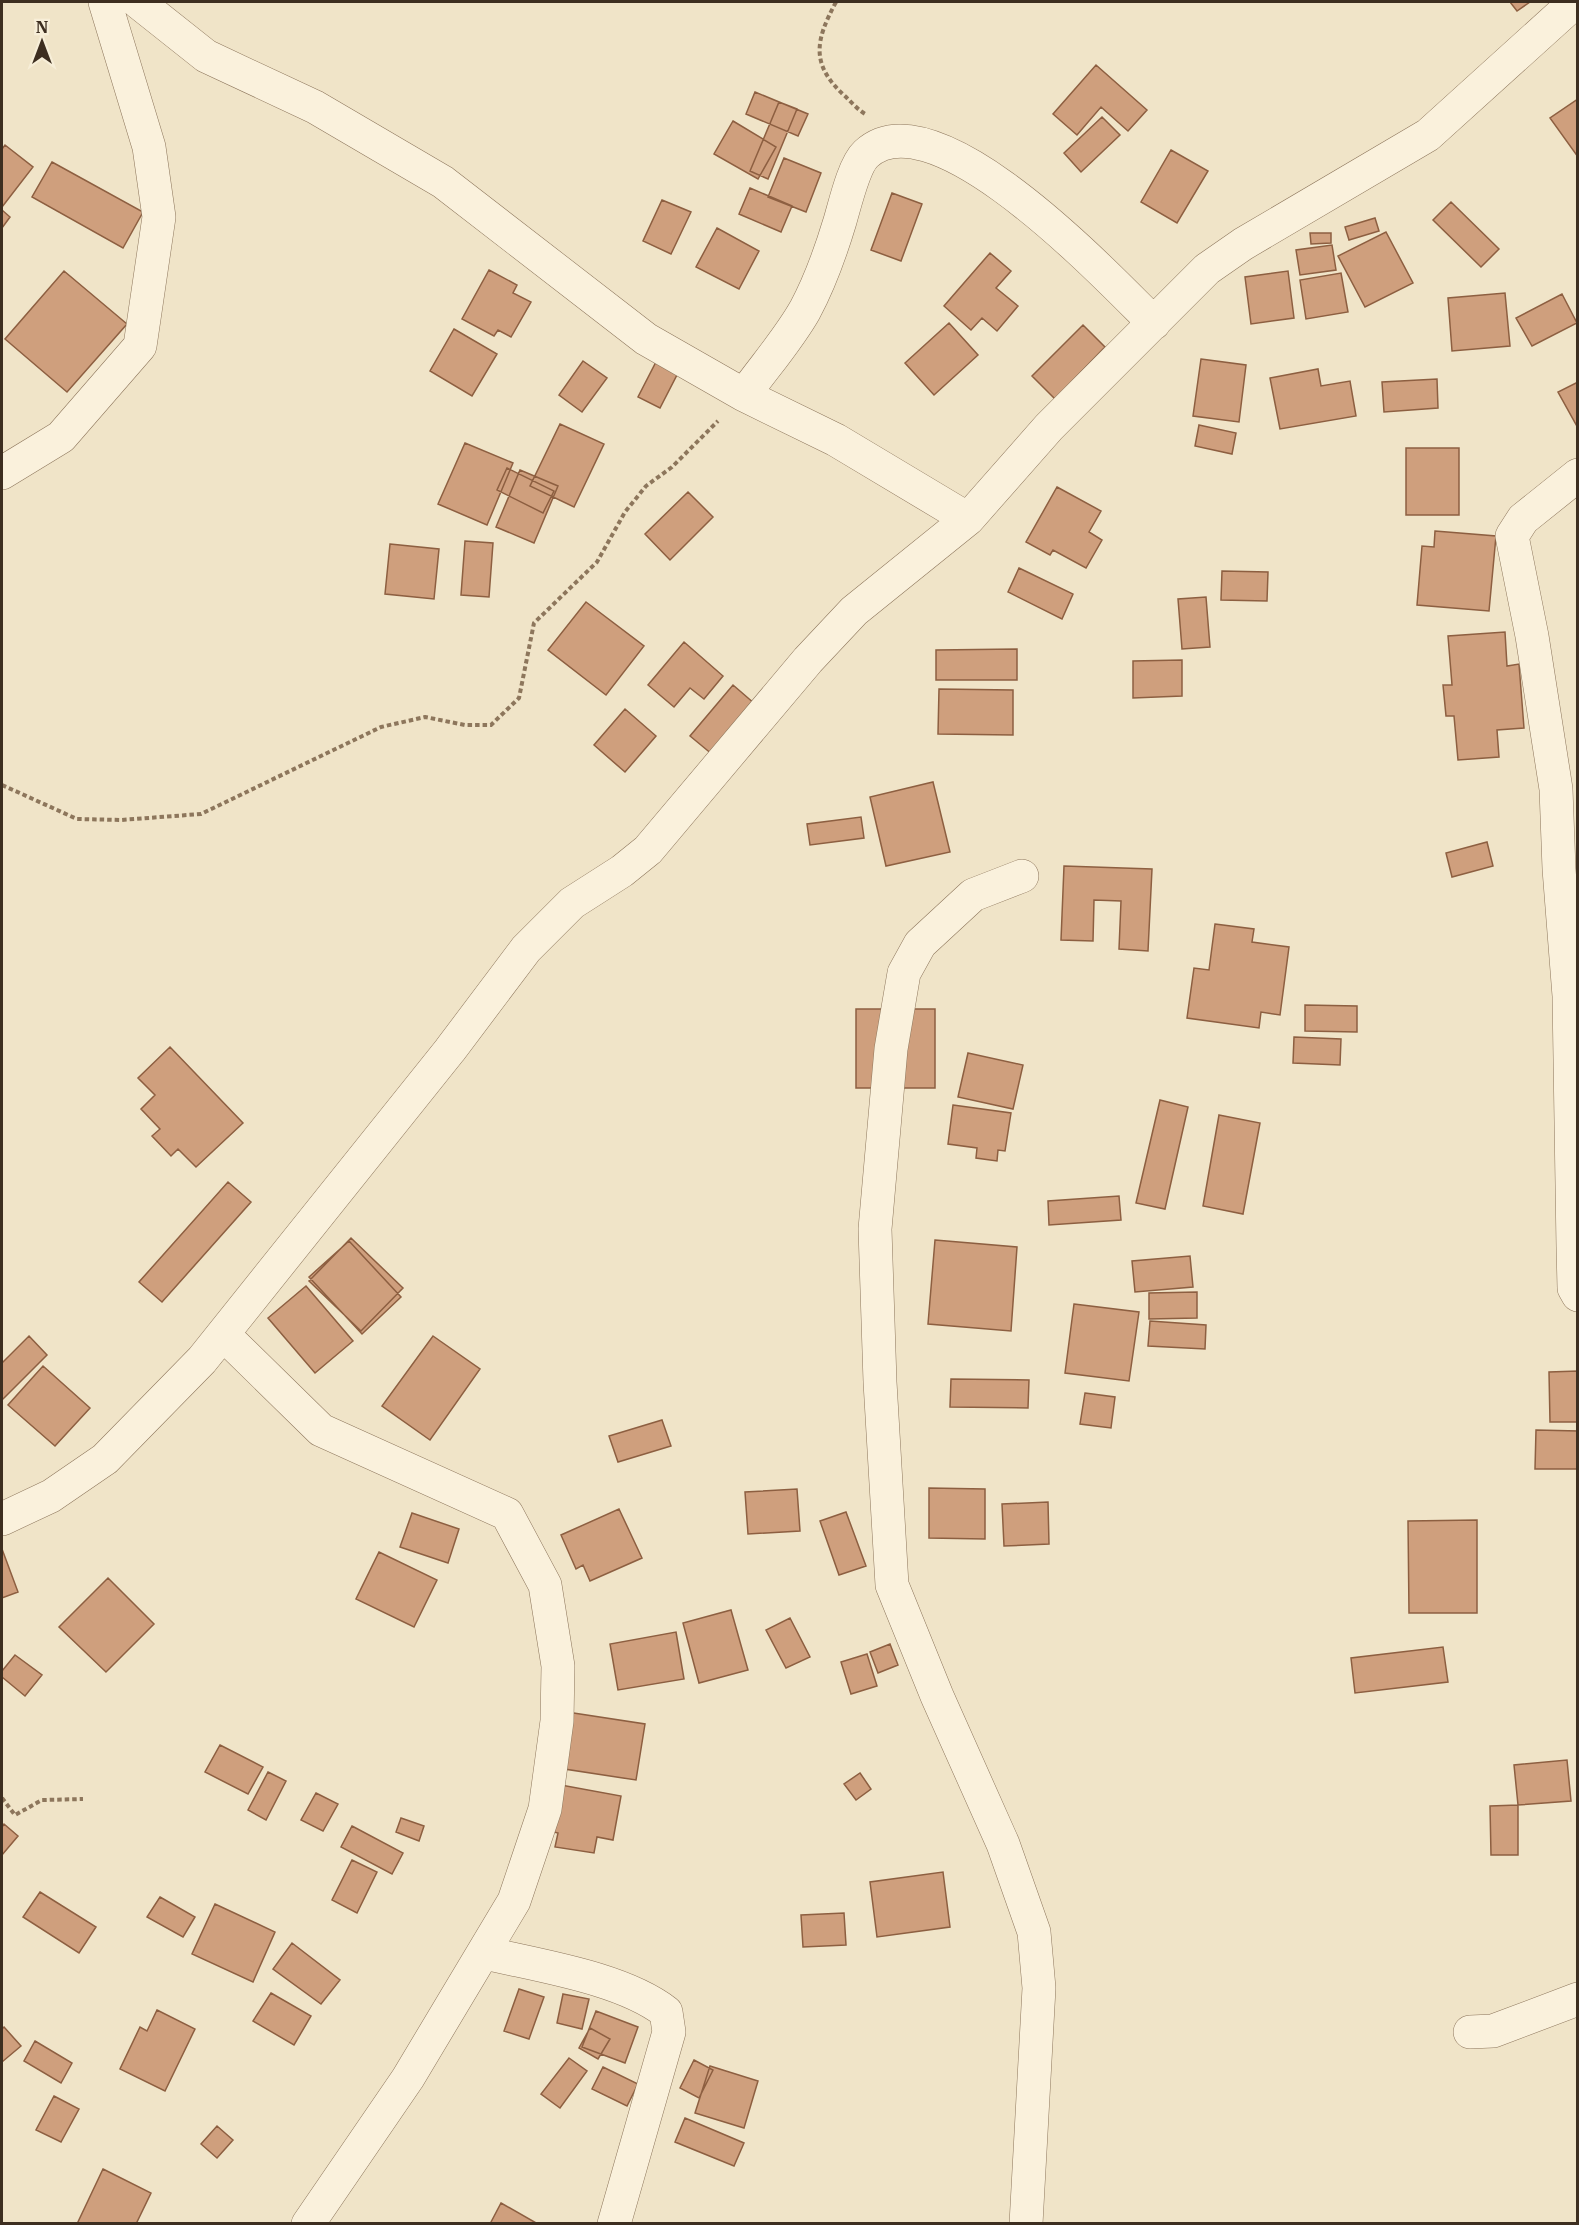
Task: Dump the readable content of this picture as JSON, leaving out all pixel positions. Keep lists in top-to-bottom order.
{
  "north": "top"
}
